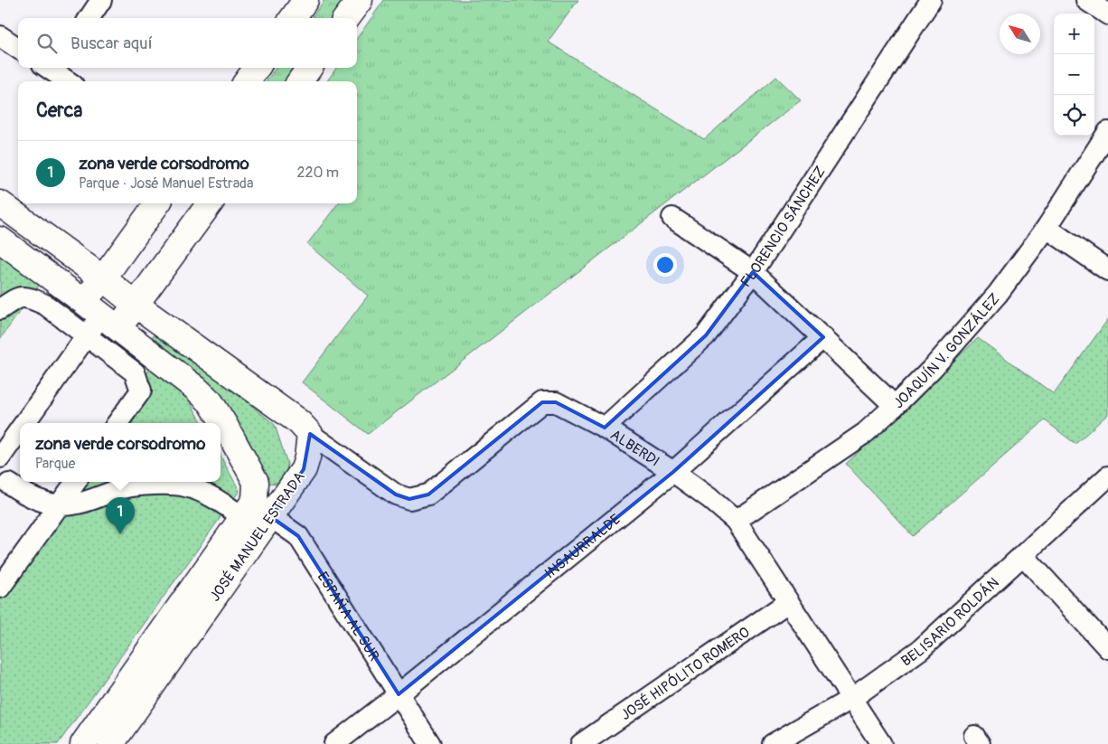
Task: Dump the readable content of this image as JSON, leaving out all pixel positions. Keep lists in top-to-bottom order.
{
  "streets": {
    "main road": ["JOSÉ MANUEL ESTRADA"],
    "street": [
      "FLORENCIO SÁNCHEZ",
      "JOAQUÍN V. GONZÁLEZ",
      "ALBERDI",
      "INSAURRALDE",
      "ESPAÑA AL SUR",
      "BELISARIO ROLDÁN",
      "JOSÉ HIPÓLITO ROMERO"
    ]
  },
  "crossings": [
    ["FLORENCIO SÁNCHEZ", "ALBERDI"],
    ["JOAQUÍN V. GONZÁLEZ", "ALBERDI"],
    ["ALBERDI", "JOSÉ MANUEL ESTRADA"],
    ["ALBERDI", "INSAURRALDE"],
    ["ALBERDI", "BELISARIO ROLDÁN"],
    ["ALBERDI", "JOSÉ HIPÓLITO ROMERO"],
    ["JOSÉ MANUEL ESTRADA", "ESPAÑA AL SUR"],
    ["INSAURRALDE", "ESPAÑA AL SUR"]
  ],
  "north": "top left",
  "page": {
    "map_buttons": ["+", "−"],
    "search": "Buscar aquí",
    "heading": "Cerca",
    "list": [
      {
        "mark": "1",
        "name": "zona verde corsodromo",
        "note": "Parque · José Manuel Estrada",
        "value": "220 m"
      }
    ],
    "popup": ["zona verde corsodromo", "Parque"],
    "pins": "1"
  }
}
